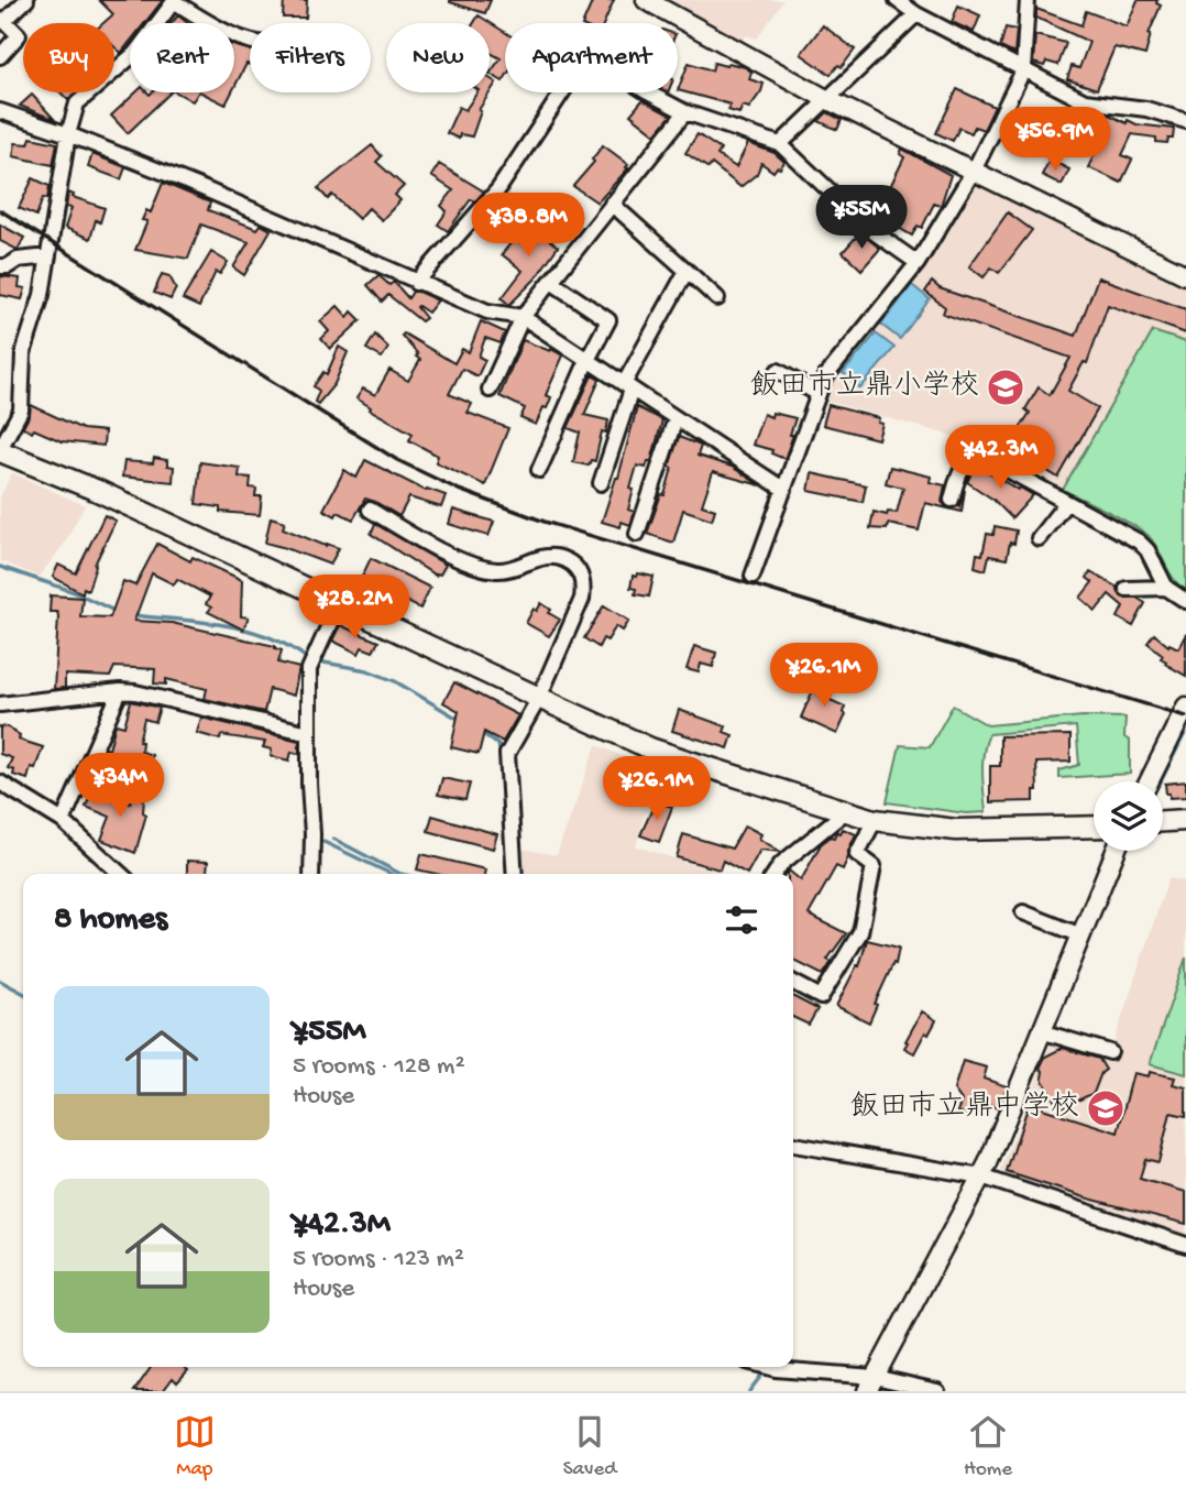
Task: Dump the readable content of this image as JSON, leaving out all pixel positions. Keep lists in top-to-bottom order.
{
  "places": {
    "school or university": ["飯田市立鼎小学校", "飯田市立鼎中学校"]
  },
  "page": {
    "chip": [
      "Buy",
      "Rent",
      "Filters",
      "New",
      "Apartment"
    ],
    "price": [
      "¥56.9M",
      "¥55M",
      "¥38.8M",
      "¥42.3M",
      "¥28.2M",
      "¥26.1M",
      "¥34M",
      "¥26.1M"
    ],
    "heading": "8 homes",
    "list": [
      {
        "name": "¥55M",
        "note": "5 rooms · 128 m² · House"
      },
      {
        "name": "¥42.3M",
        "note": "5 rooms · 123 m² · House"
      }
    ],
    "tabs": ["Map", "Saved", "Home"]
  }
}
